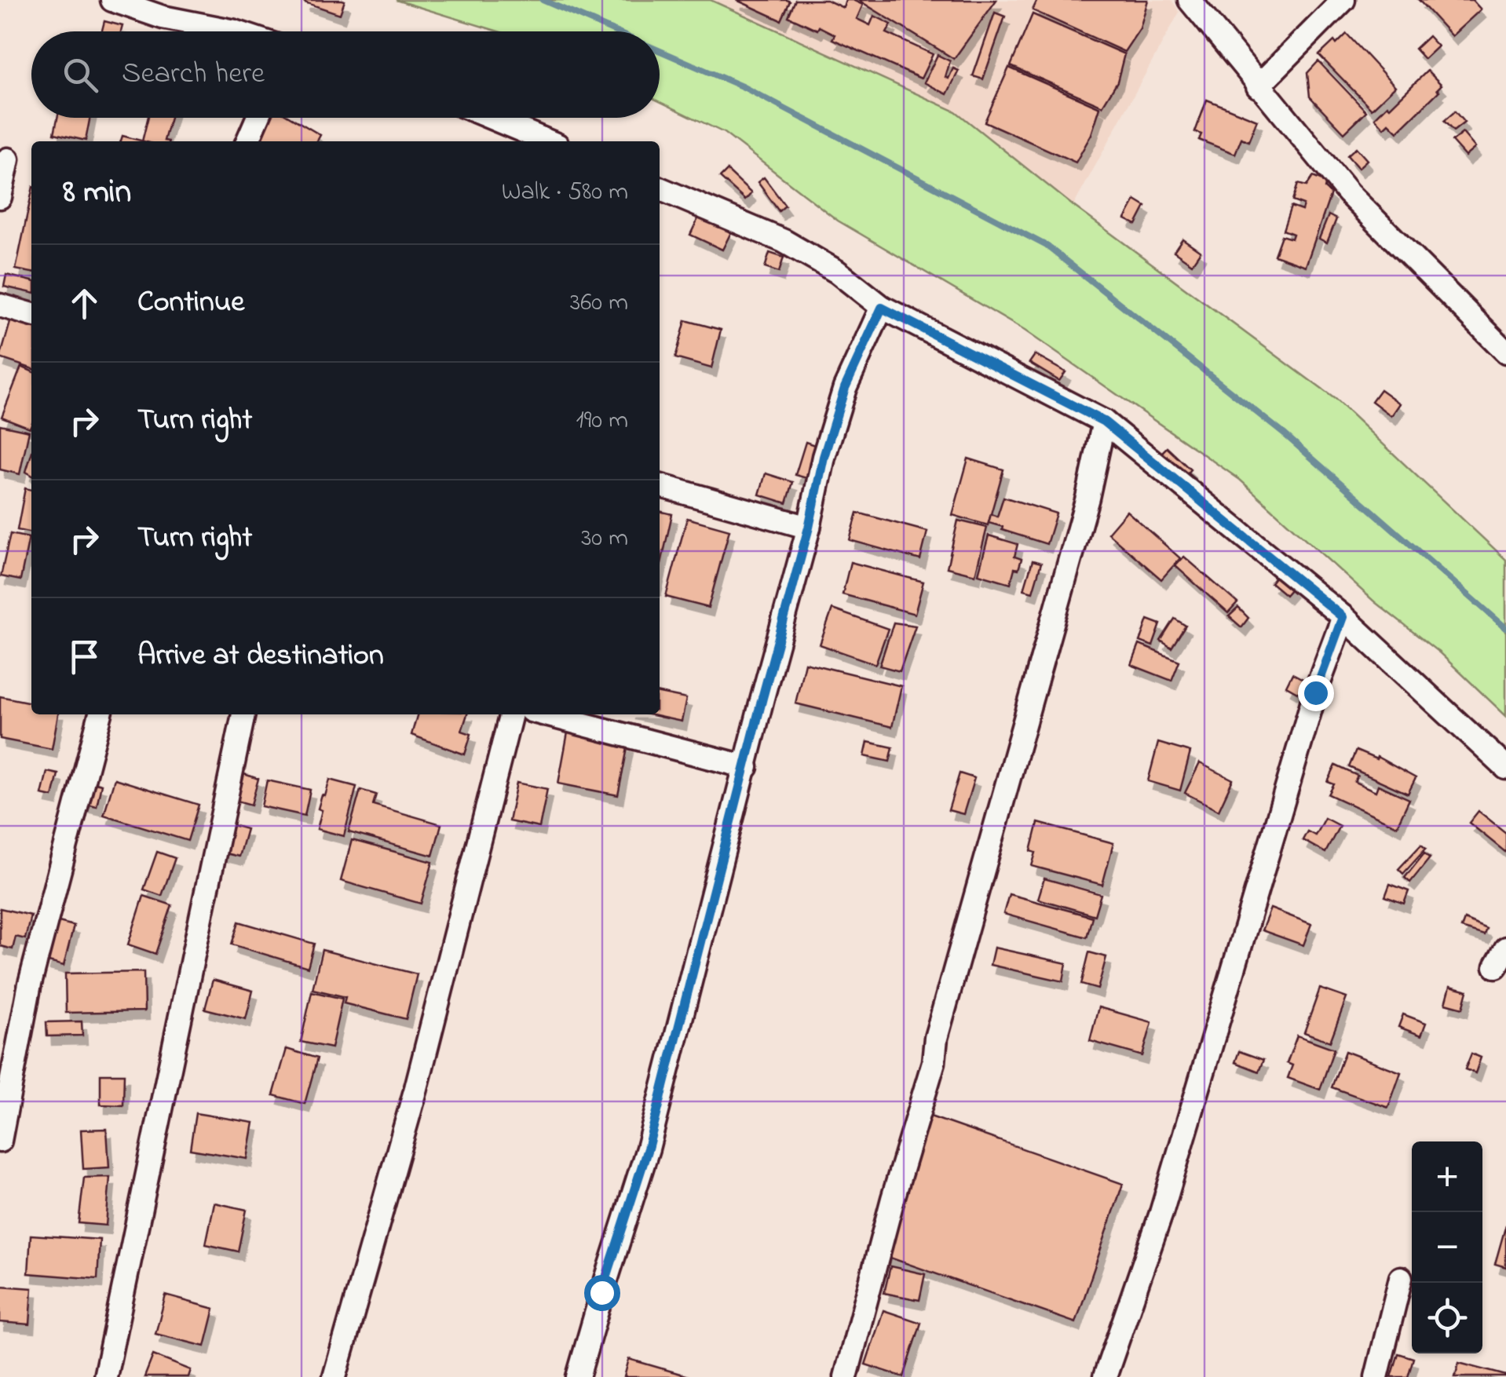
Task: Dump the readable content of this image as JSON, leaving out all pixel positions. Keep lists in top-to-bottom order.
{
  "page": {
    "search": "Search here",
    "heading": ["8 min", "Walk · 580 m"],
    "list": [
      ["Continue", "360 m"],
      ["Turn right", "190 m"],
      ["Turn right", "30 m"],
      "Arrive at destination"
    ],
    "map_buttons": ["+", "−"]
  }
}
